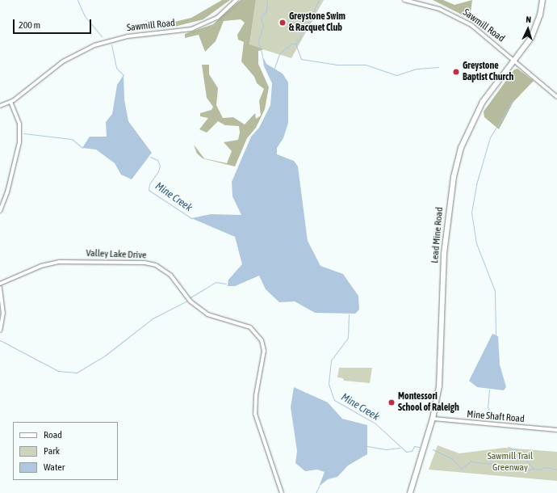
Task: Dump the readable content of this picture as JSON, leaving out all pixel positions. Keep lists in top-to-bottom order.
{
  "streets": {
    "main road": ["Lead Mine Road"],
    "street": ["Sawmill Road", "Valley Lake Drive", "Mine Shaft Road"]
  },
  "crossings": [
    ["Sawmill Road", "Lead Mine Road"],
    ["Lead Mine Road", "Mine Shaft Road"]
  ],
  "water": ["Mine Creek"],
  "parks": ["Sawmill Trail Greenway"],
  "places": ["Greystone Swim & Racquet Club", "Greystone Baptist Church", "Montessori School of Raleigh"],
  "legend": ["Road", "Park", "Water"],
  "scale_bar": "200 m",
  "north": "top"
}
